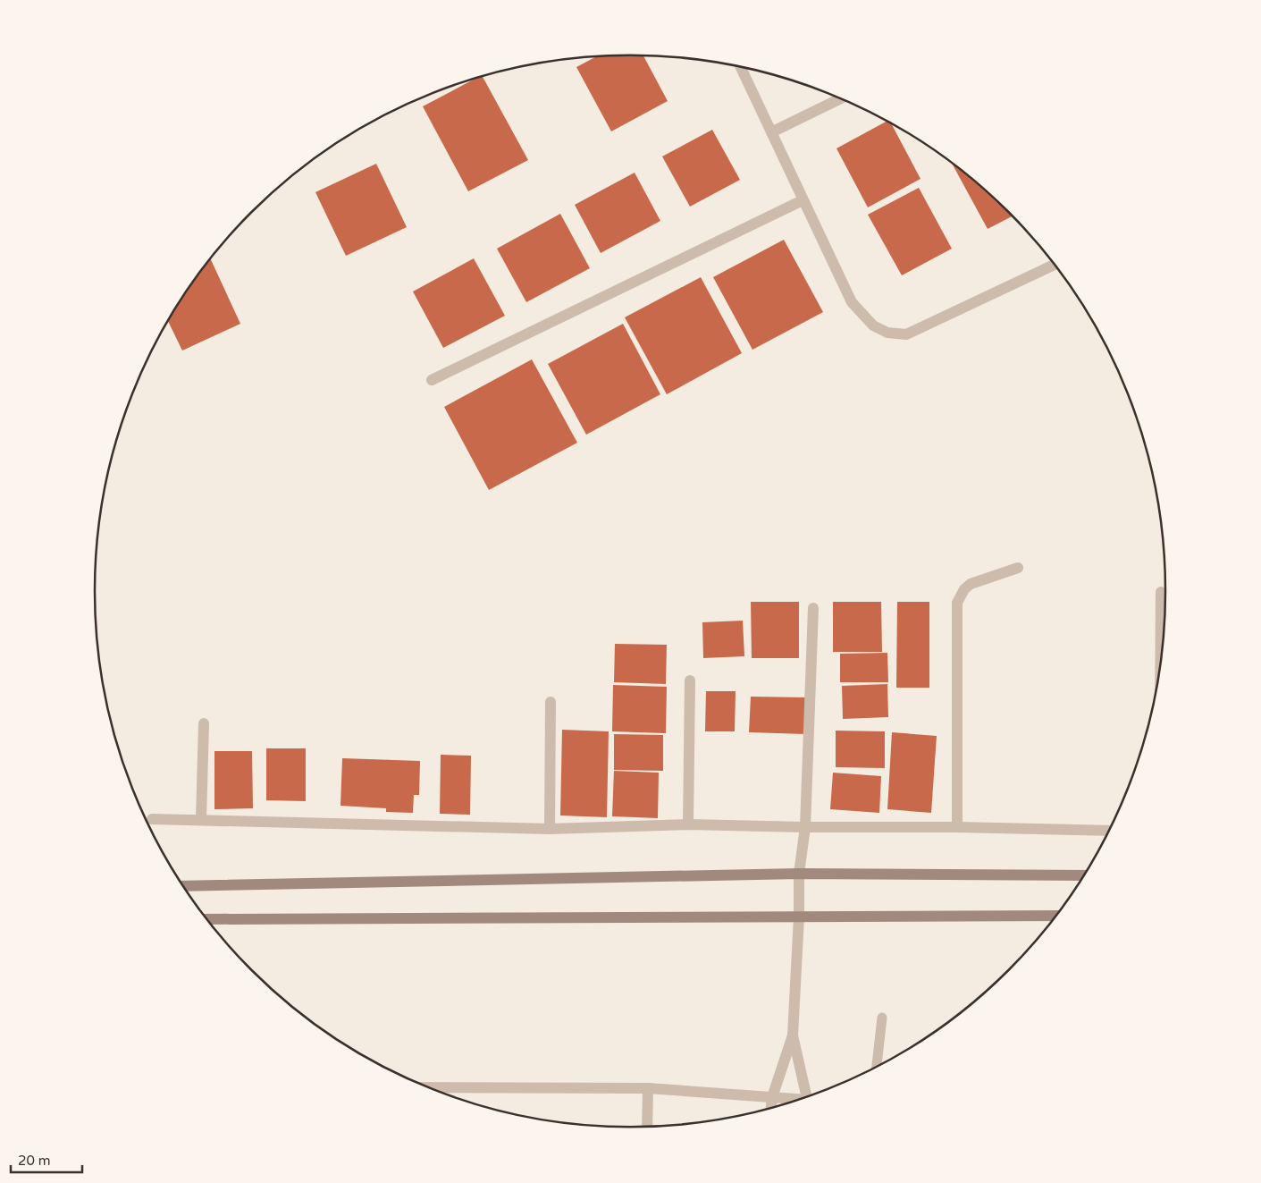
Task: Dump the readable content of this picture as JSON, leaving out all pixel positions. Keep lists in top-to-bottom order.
{
  "scale_bar": "20 m"
}
